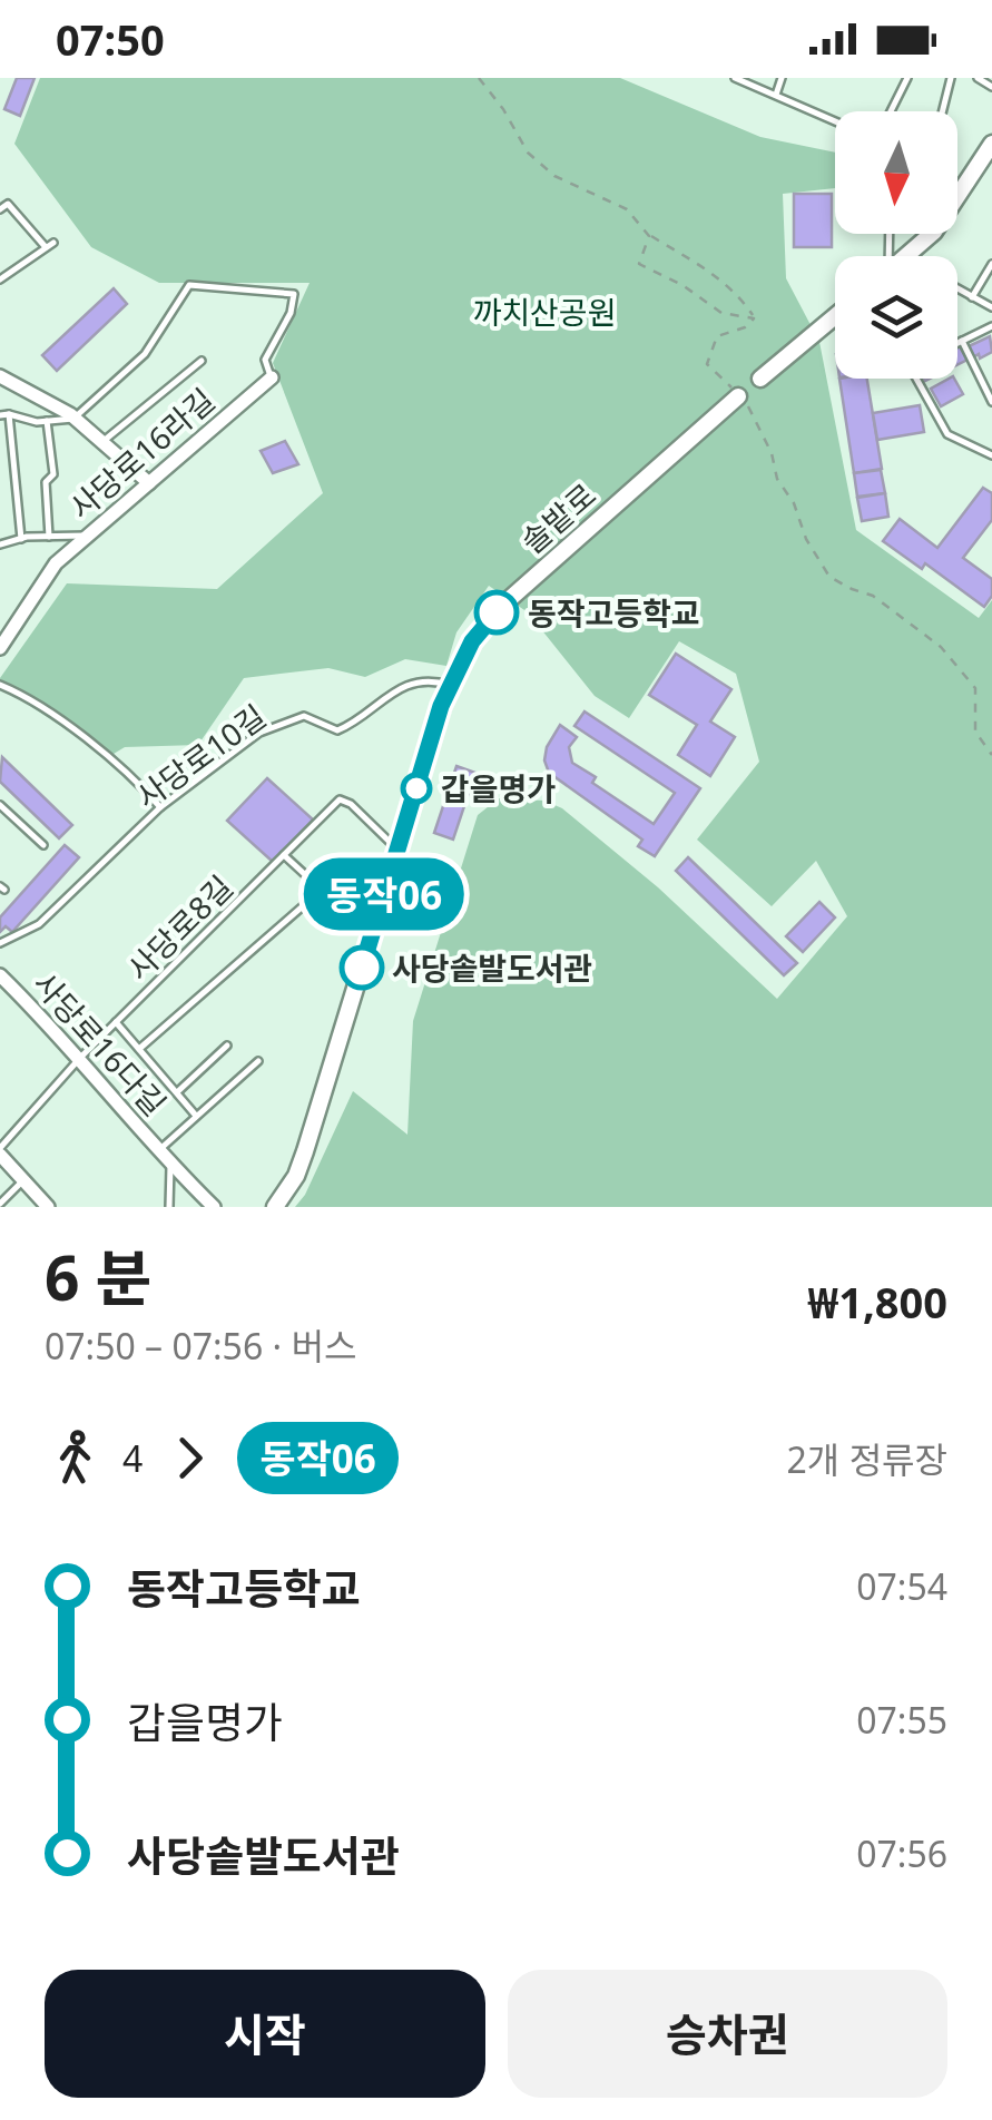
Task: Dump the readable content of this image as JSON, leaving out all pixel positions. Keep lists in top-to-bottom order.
{
  "streets": {
    "street": ["사당로16라길", "솔밭로", "사당로16다길"],
    "lane": ["사당로10길", "사당로8길"]
  },
  "crossings": [
    ["솔밭로", "사당로10길"],
    ["솔밭로", "사당로8길"],
    ["사당로8길", "사당로16다길"]
  ],
  "parks": ["까치산공원"],
  "places": ["동작고등학교", "갑을명가", "사당솥발도서관"],
  "lines": ["bus line 동작06"],
  "north": "bottom",
  "page": {
    "status": "07:50",
    "on_map": "동작06",
    "heading": ["6 분", "07:50 – 07:56 · 버스", "₩1,800"],
    "legs": ["4", "동작06", "2개 정류장"],
    "list": [
      {
        "name": "동작고등학교",
        "value": "07:54"
      },
      {
        "name": "갑을명가",
        "value": "07:55"
      },
      {
        "name": "사당솥발도서관",
        "value": "07:56"
      }
    ],
    "buttons": ["시작", "승차권"]
  }
}
